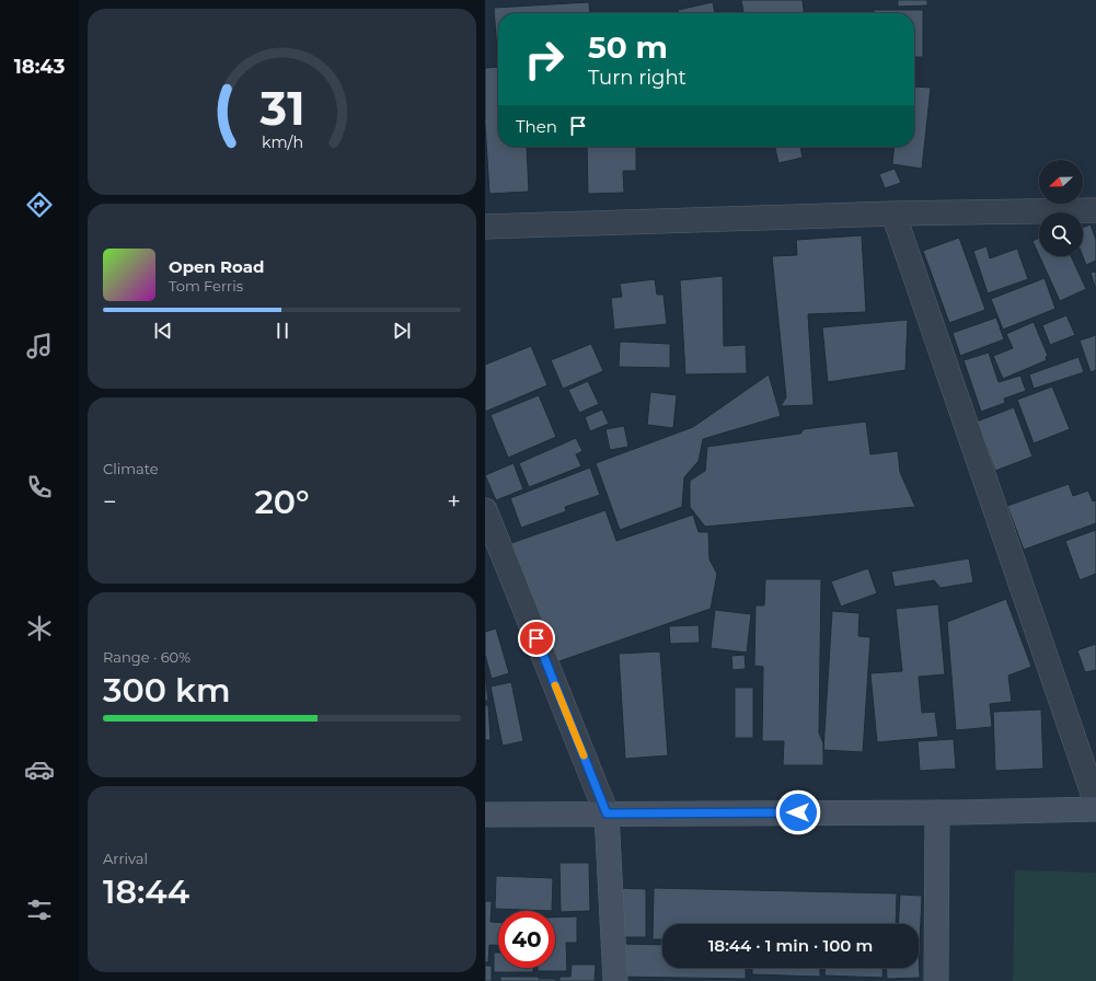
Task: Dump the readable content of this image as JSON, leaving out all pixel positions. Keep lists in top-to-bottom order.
{
  "north": "left",
  "page": {
    "tabs": "18:43",
    "turn": ["50 m", "Turn right"],
    "then": "Then",
    "song": ["Open Road", "Tom Ferris"],
    "tile": [
      "Climate",
      ["Range · 60%", "300 km"],
      ["Arrival", "18:44"]
    ],
    "heat": ["−", "20°", "+"],
    "limit": "40",
    "trip": "18:44 · 1 min · 100 m",
    "gauge": ["31", "km/h"]
  }
}
